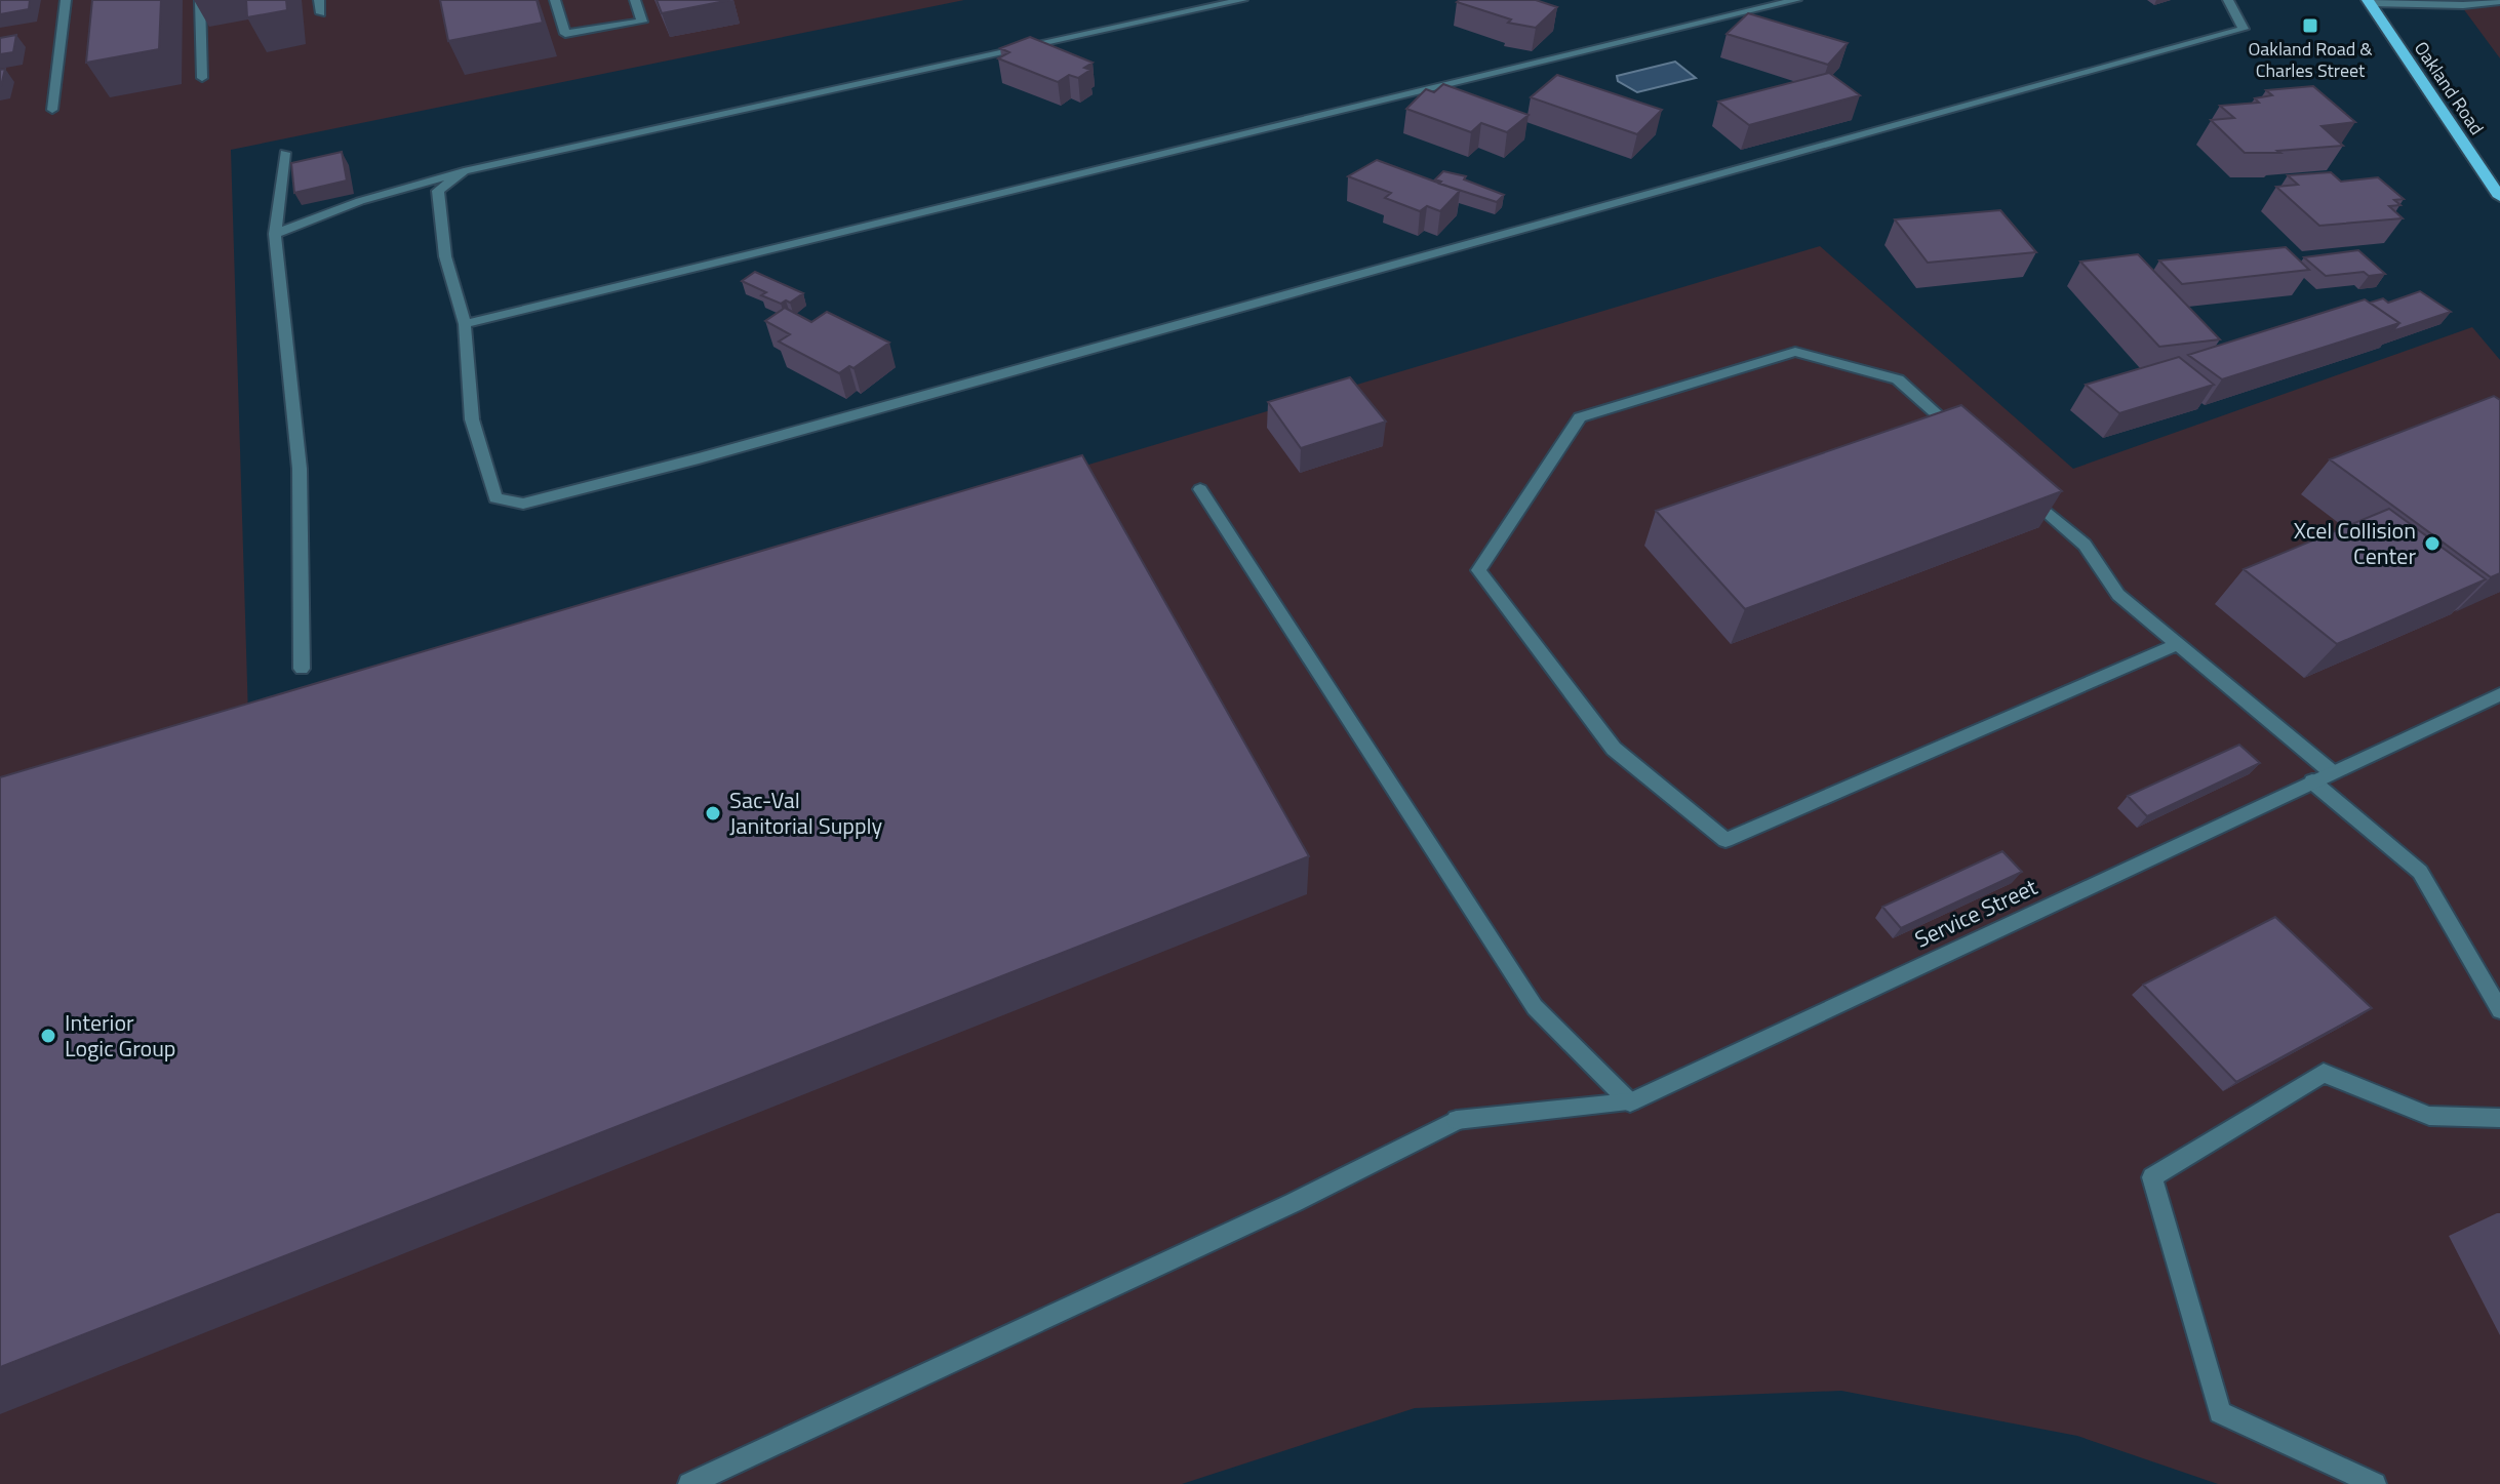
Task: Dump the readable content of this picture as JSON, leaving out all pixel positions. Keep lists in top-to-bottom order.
{
  "streets": {
    "main road": ["Oakland Road"],
    "street": ["Service Street"]
  },
  "places": {
    "transit": ["Oakland Road & Charles Street"],
    "other": ["Xcel Collision Center", "Sac-Val Janitorial Supply", "Interior Logic Group"]
  }
}
